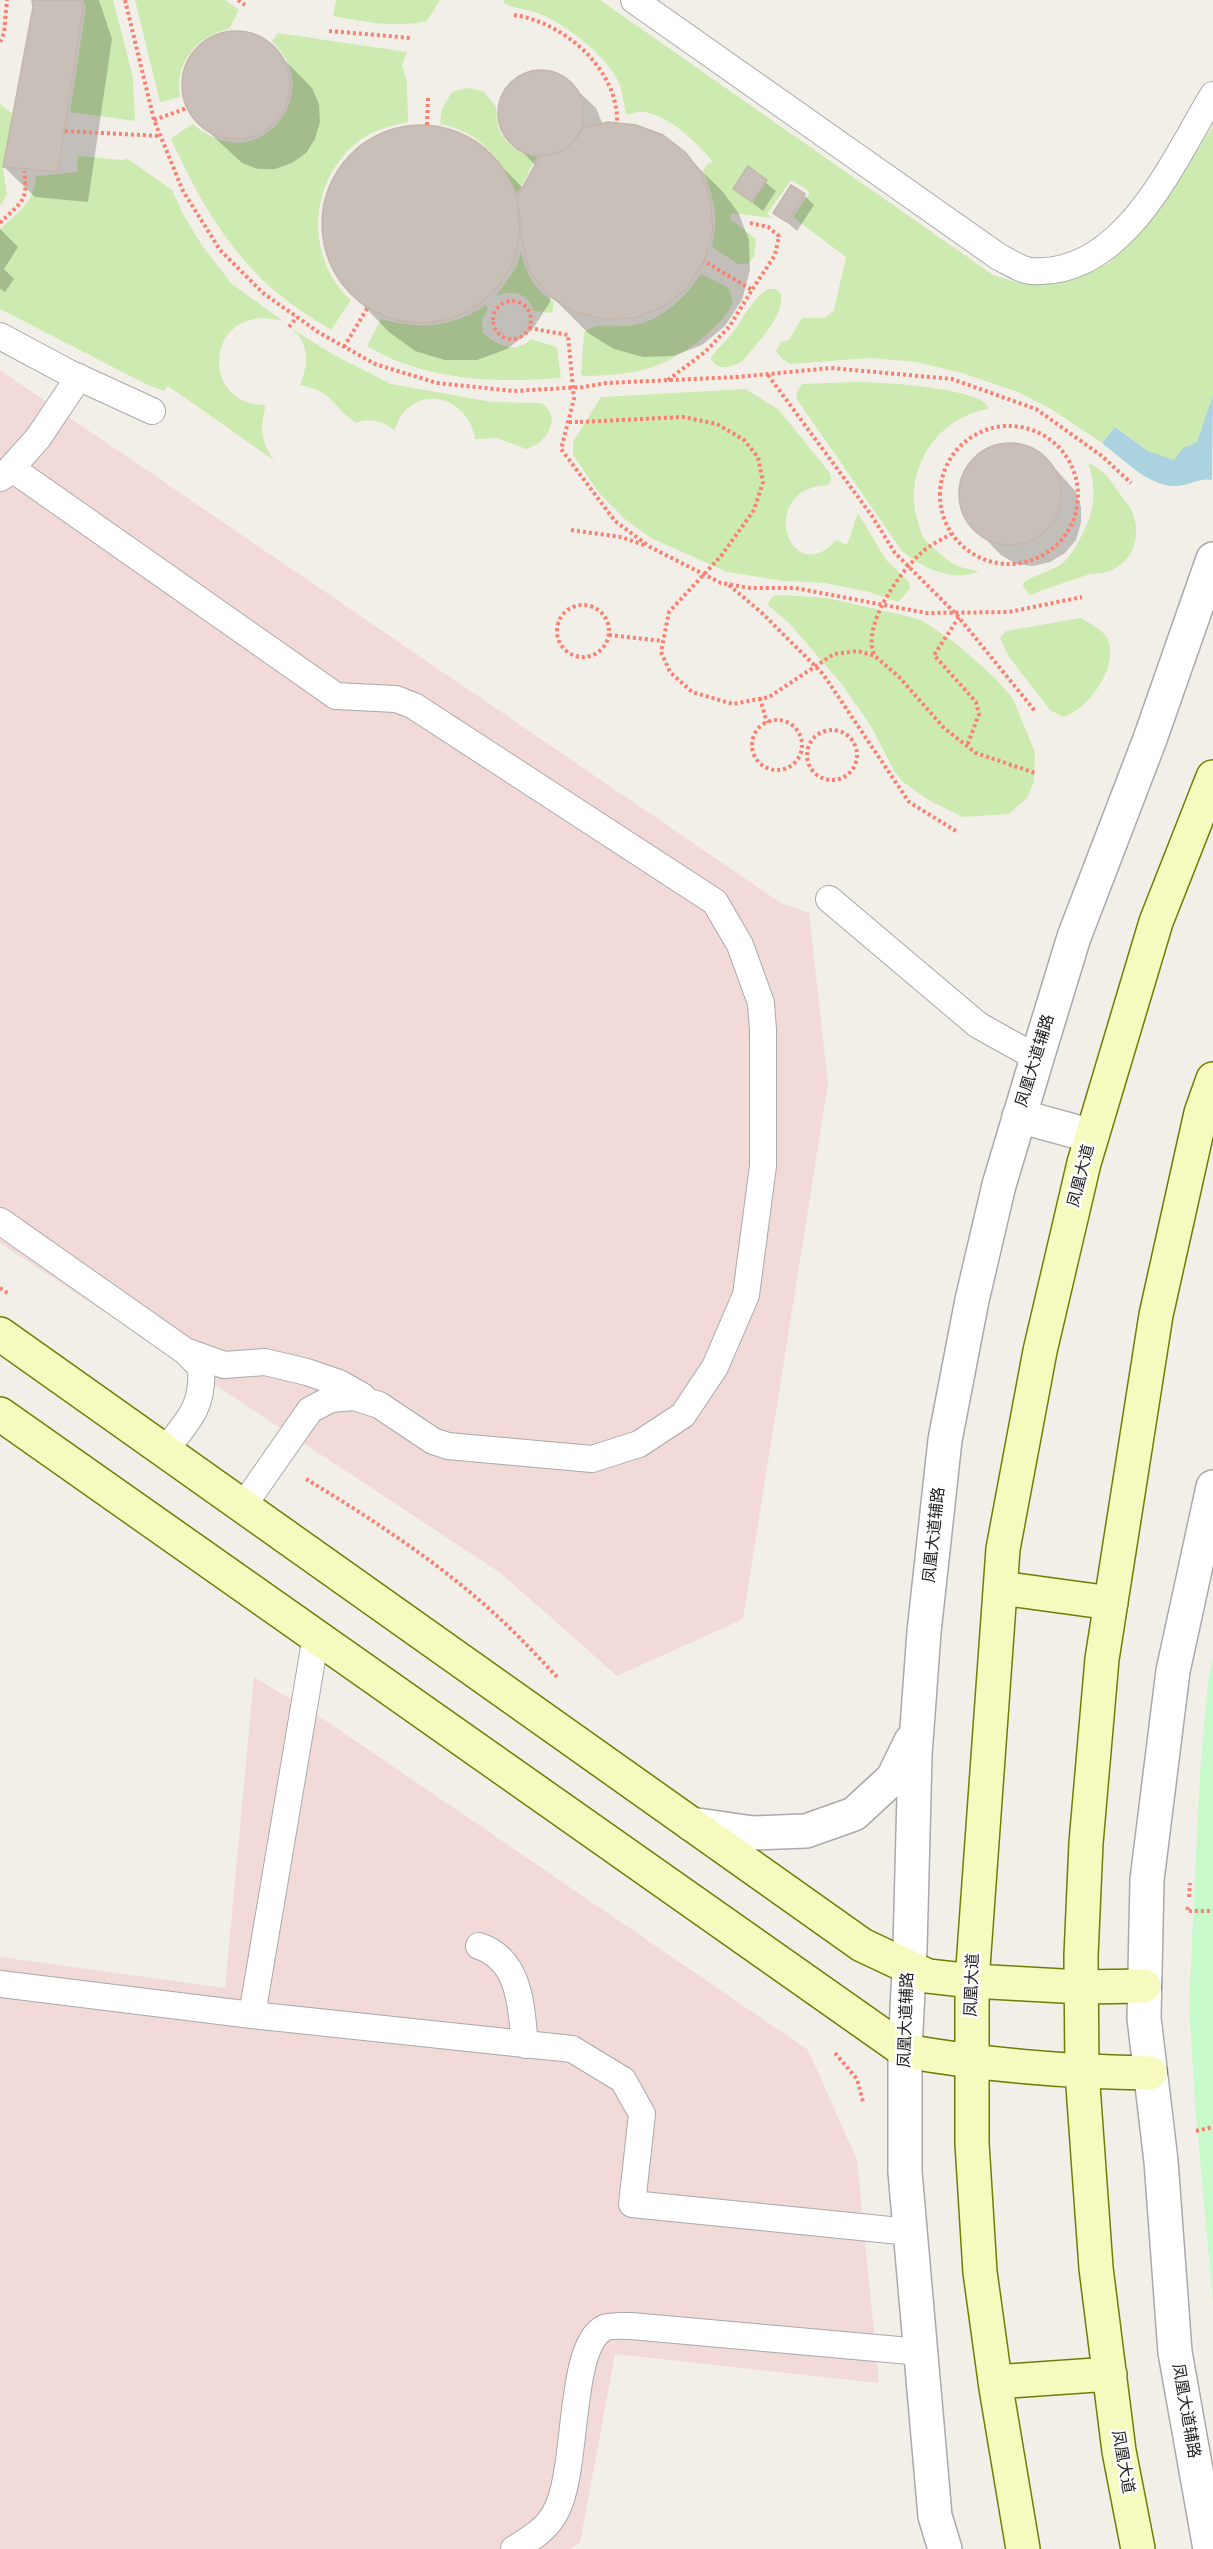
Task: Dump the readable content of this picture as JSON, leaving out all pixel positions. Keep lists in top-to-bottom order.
{
  "streets": {
    "main road": ["凤凰大道"],
    "street": ["凤凰大道辅路"]
  }
}
